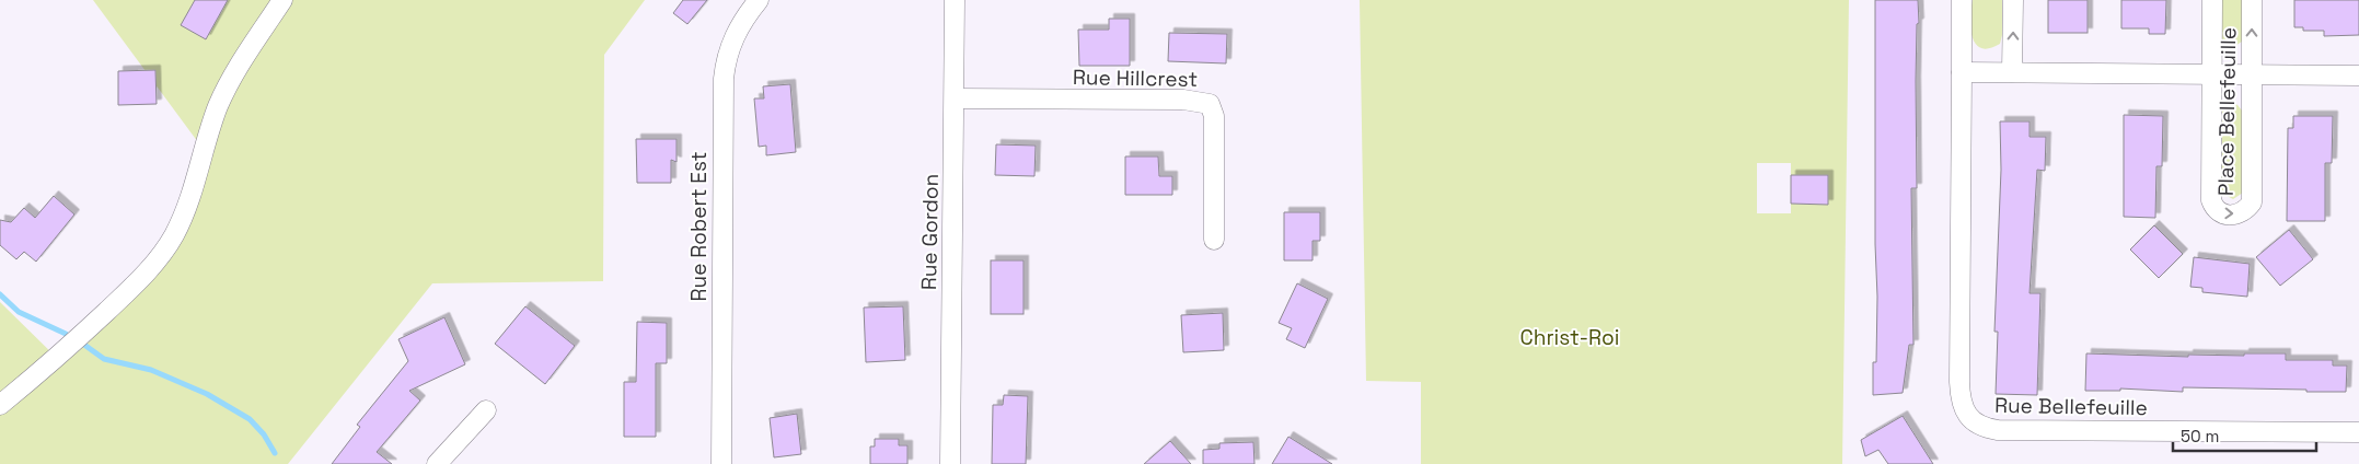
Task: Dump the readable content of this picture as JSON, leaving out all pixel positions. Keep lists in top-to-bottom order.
{
  "streets": {
    "street": [
      "Rue Hillcrest",
      "Place Bellefeuille",
      "Rue Robert Est",
      "Rue Gordon",
      "Rue Bellefeuille"
    ]
  },
  "crossings": [
    ["Rue Hillcrest", "Rue Gordon"]
  ],
  "parks": ["Christ-Roi"],
  "scale_bar": "50 m"
}
